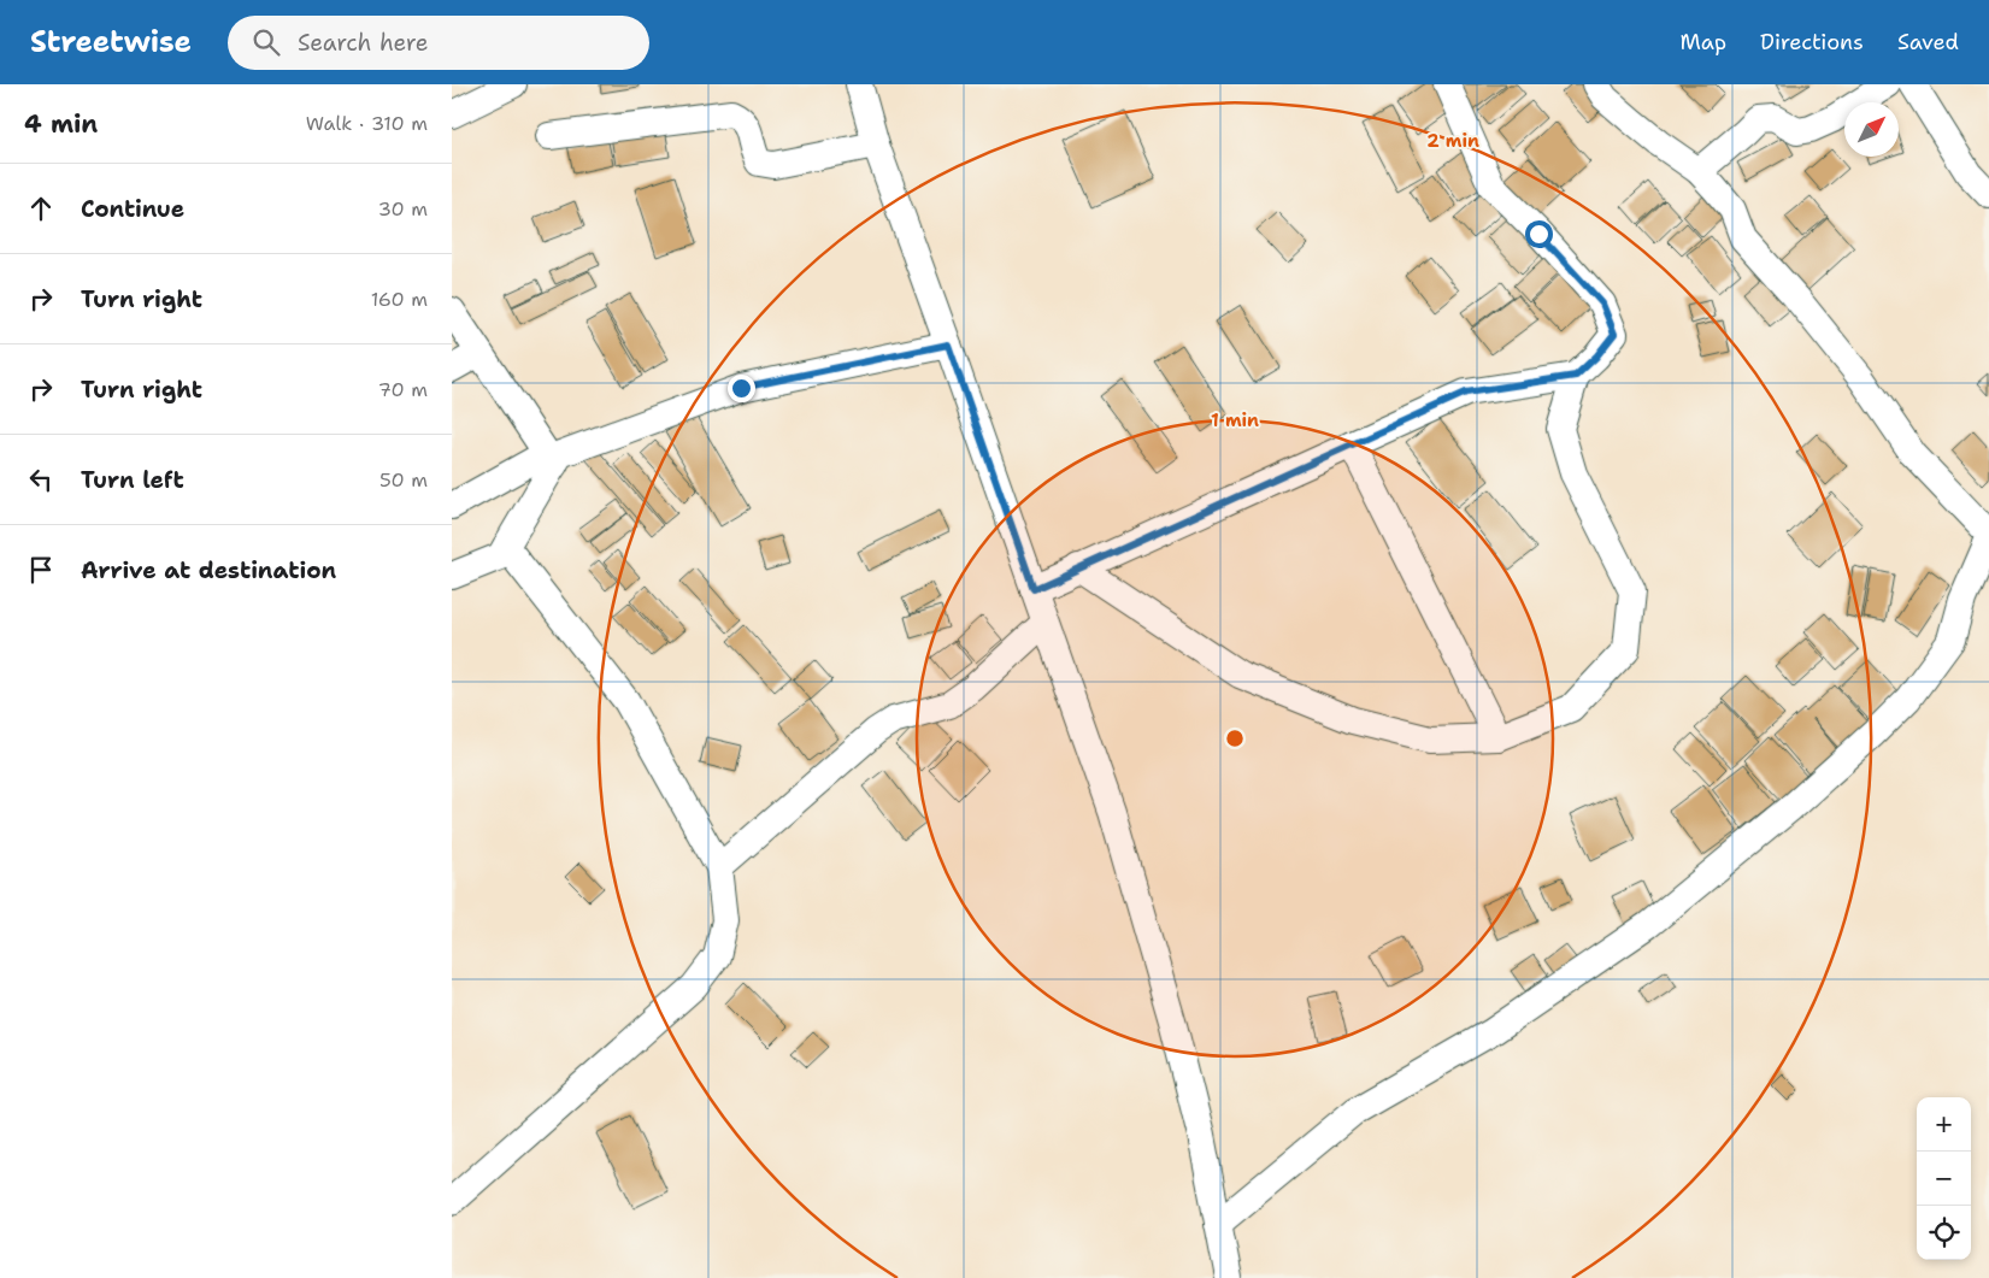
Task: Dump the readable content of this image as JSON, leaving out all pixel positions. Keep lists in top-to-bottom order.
{
  "north": "top right",
  "page": {
    "header": "Streetwise",
    "search": "Search here",
    "nav": ["Map", "Directions", "Saved"],
    "heading": ["4 min", "Walk · 310 m"],
    "list": [
      ["Continue", "30 m"],
      ["Turn right", "160 m"],
      ["Turn right", "70 m"],
      ["Turn left", "50 m"],
      "Arrive at destination"
    ],
    "map_buttons": ["+", "−"]
  },
  "rings": ["2 min", "1 min"]
}
